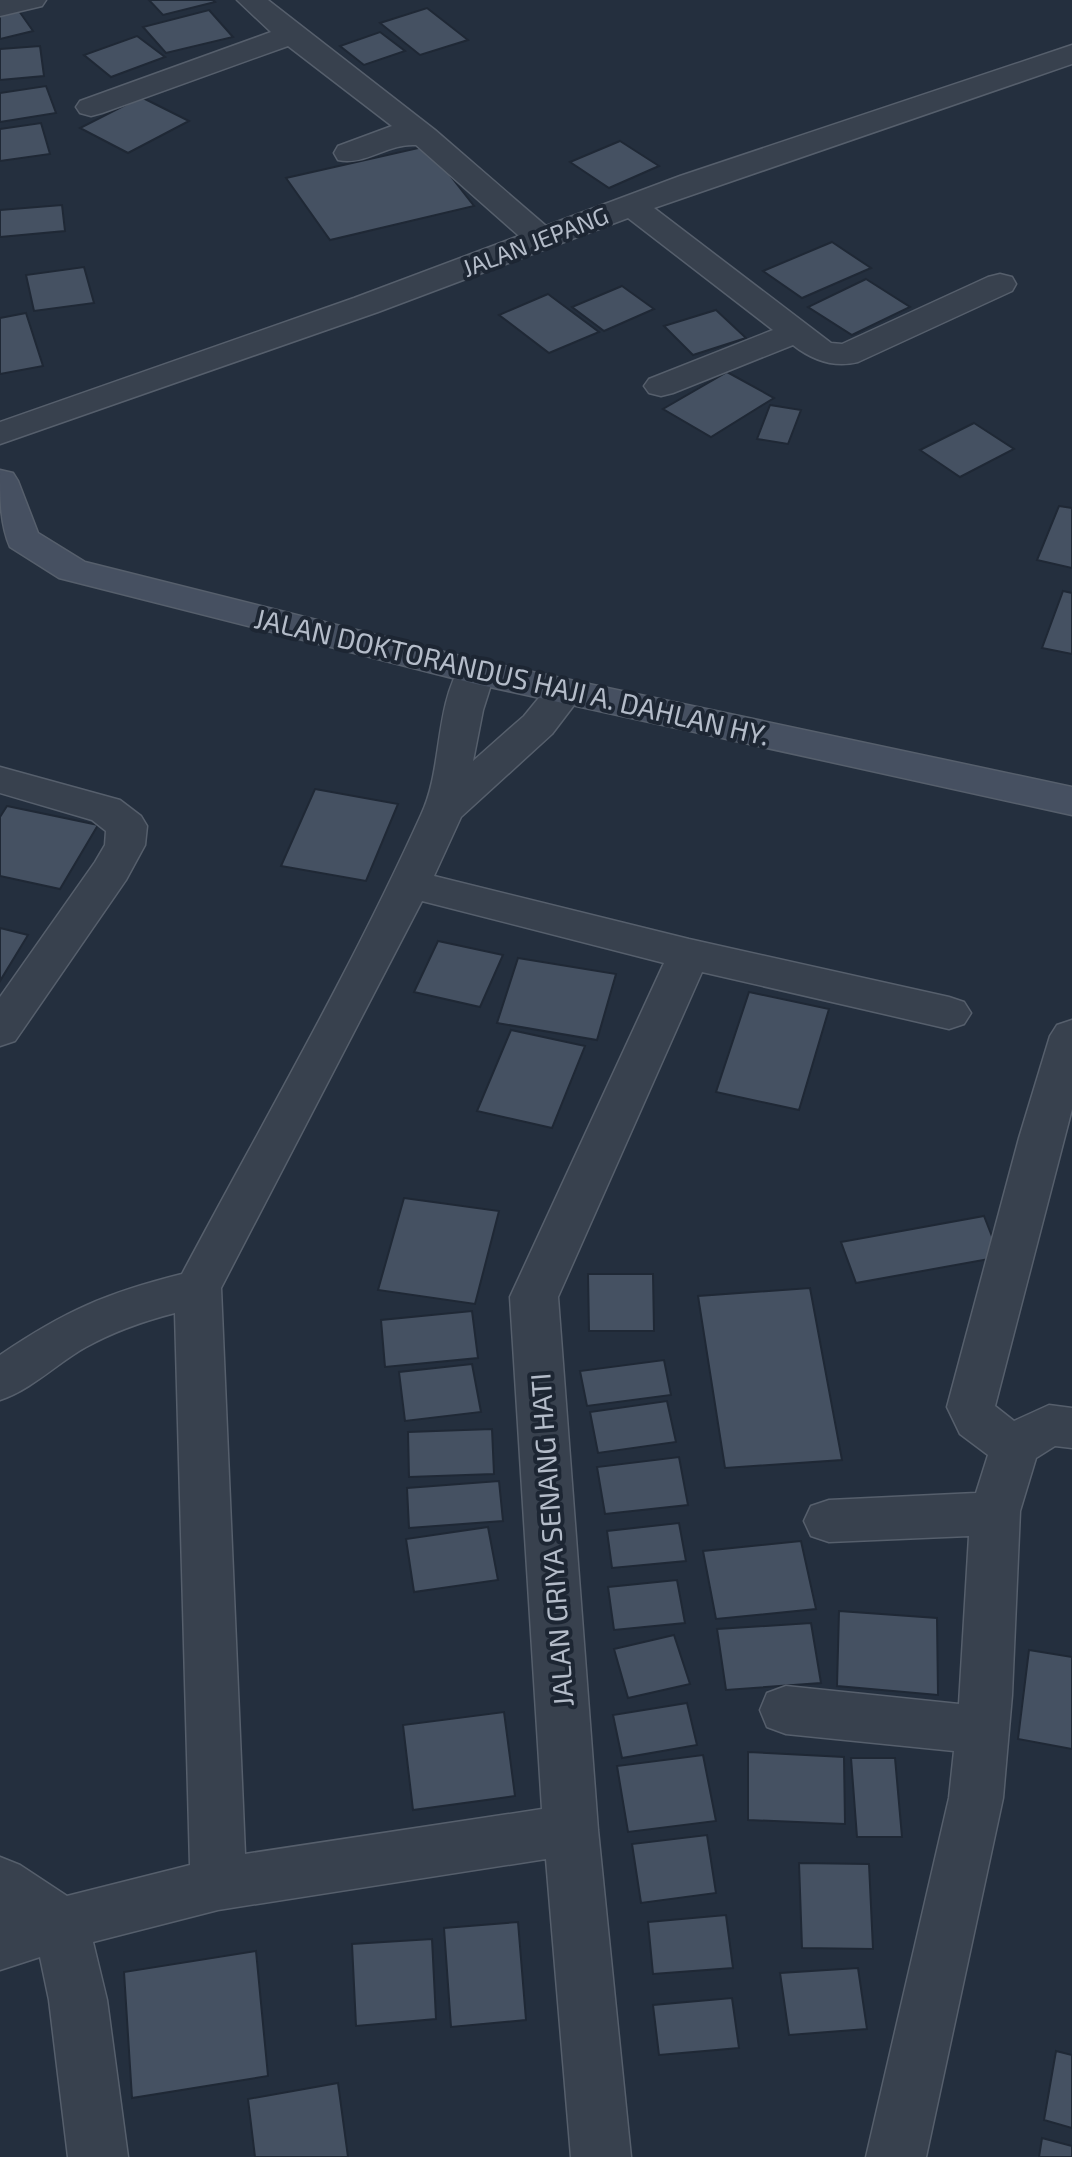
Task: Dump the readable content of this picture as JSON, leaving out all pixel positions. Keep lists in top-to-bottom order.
{
  "streets": {
    "street": ["JALAN JEPANG", "JALAN DOKTORANDUS HAJI A. DAHLAN HY.", "JALAN GRIYA SENANG HATI"]
  }
}
